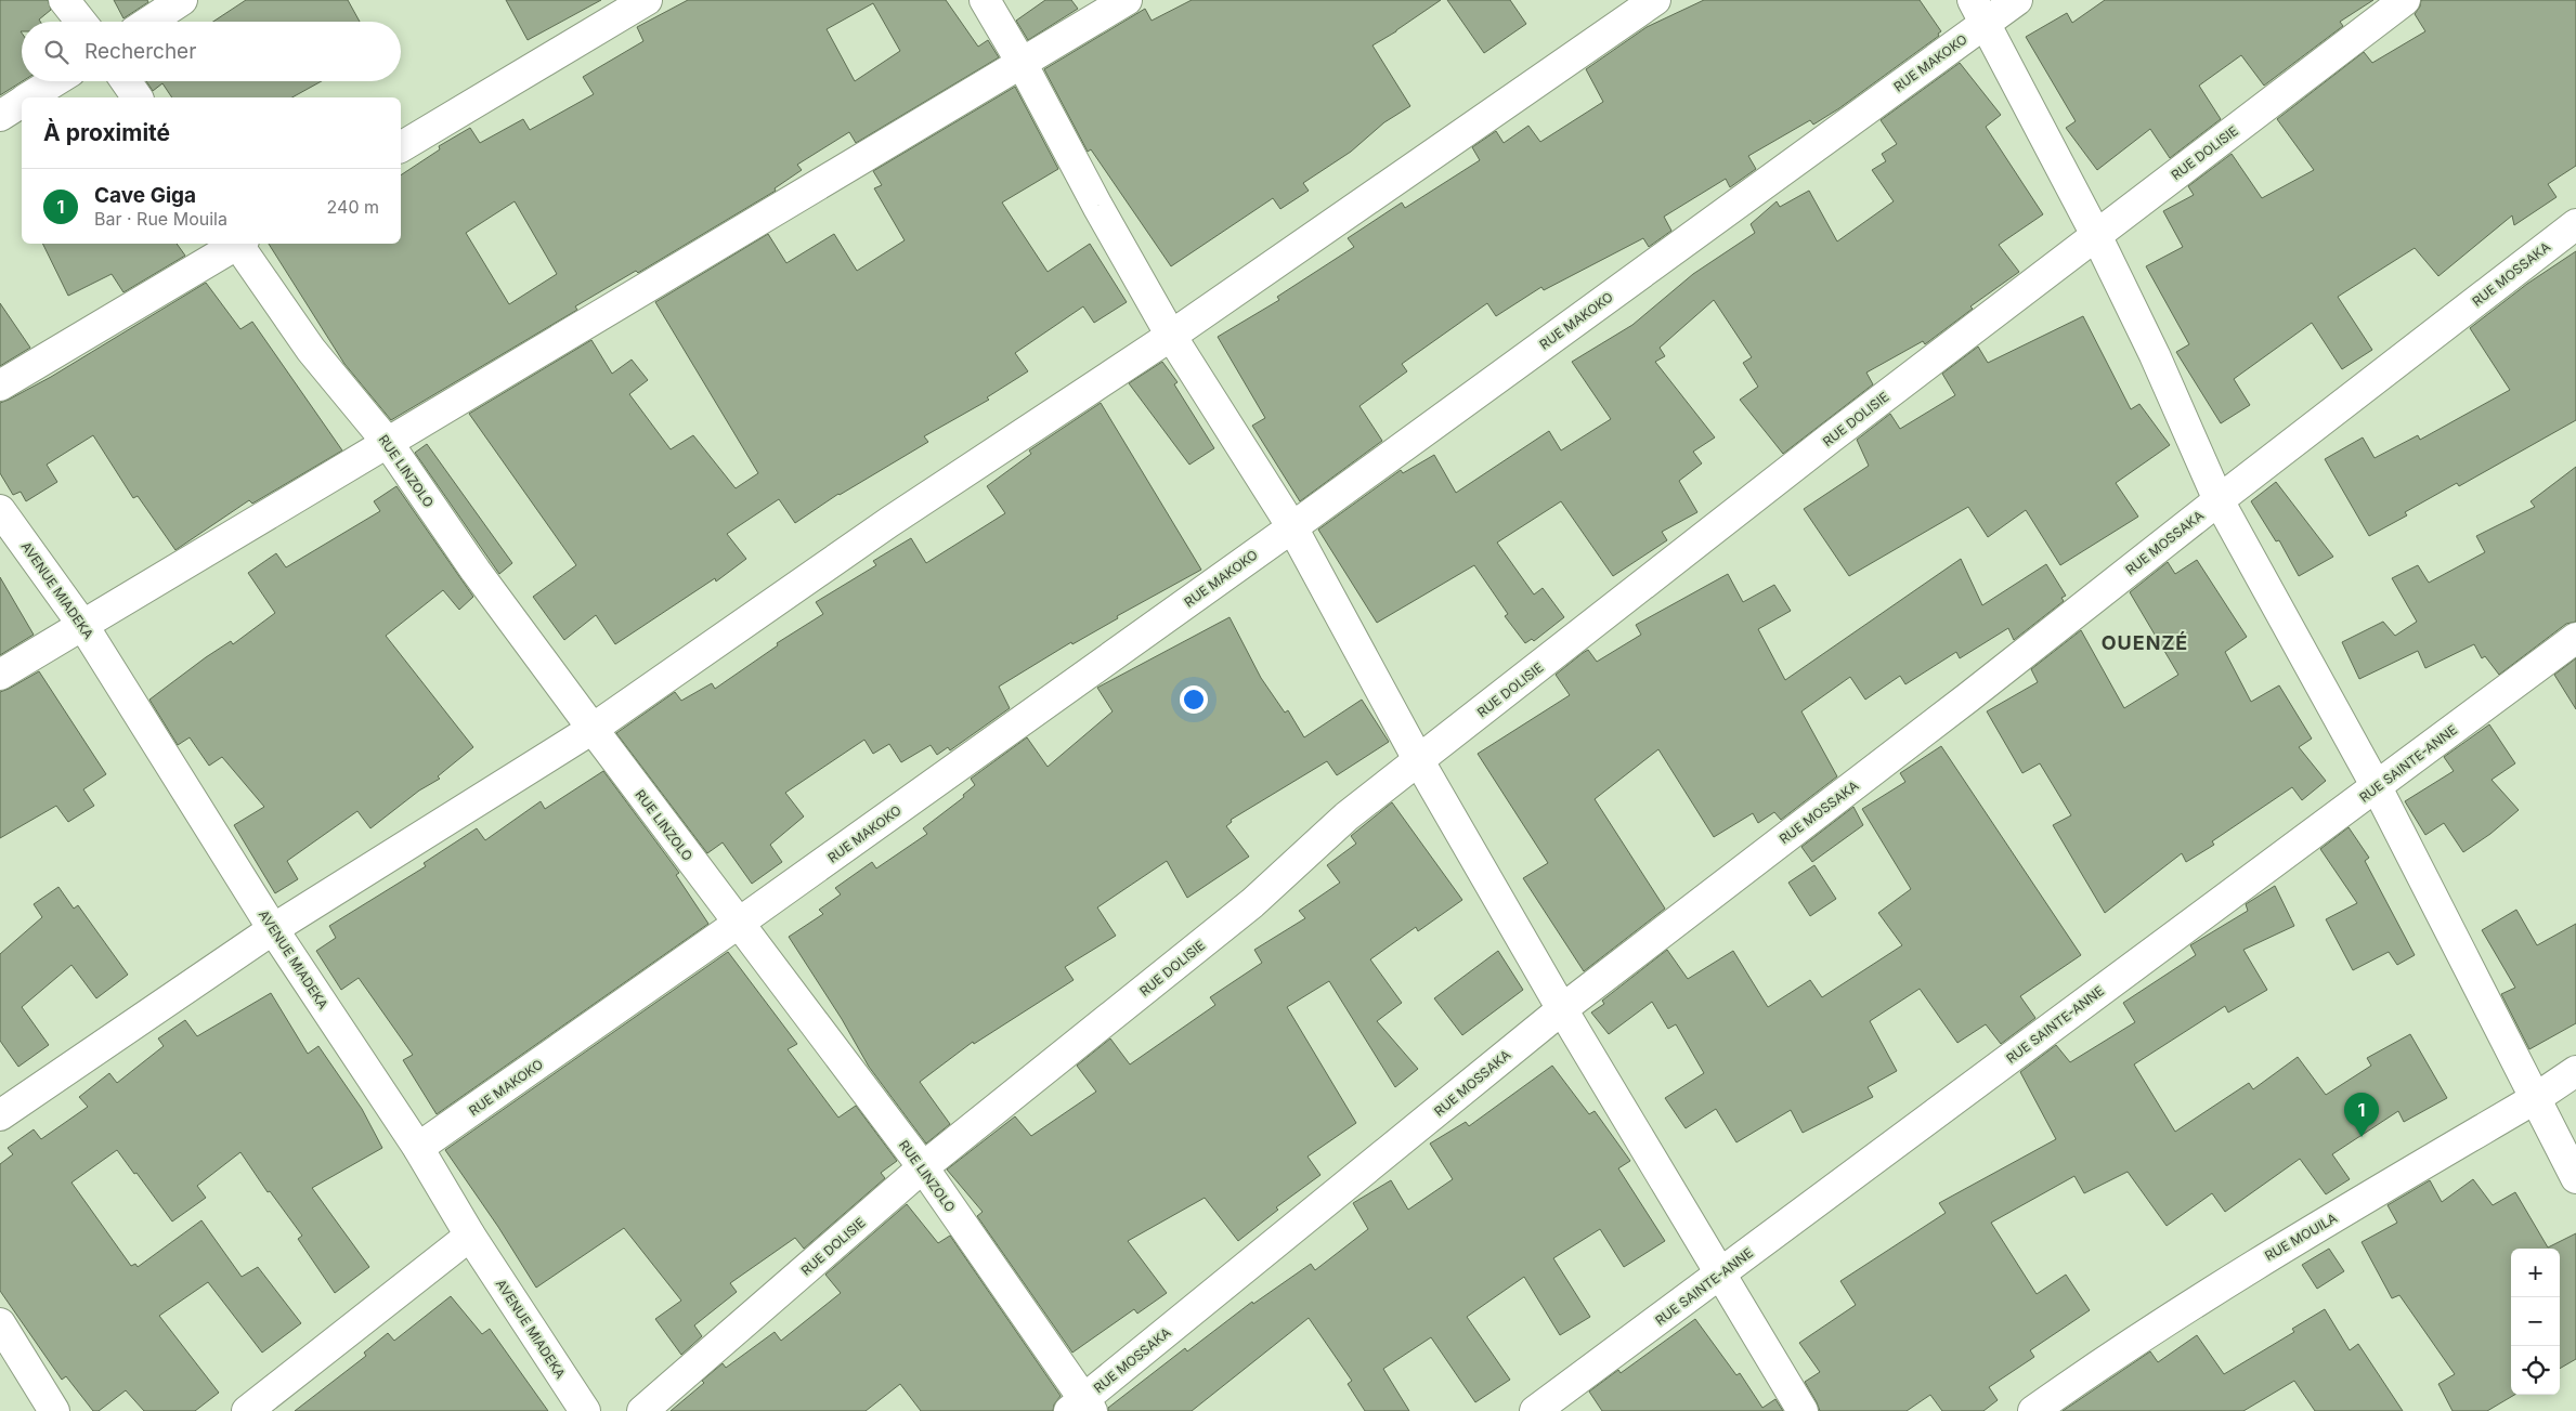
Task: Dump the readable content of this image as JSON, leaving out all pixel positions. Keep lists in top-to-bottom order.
{
  "streets": {
    "street": [
      "RUE MAKOKO",
      "RUE DOLISIE",
      "RUE MOSSAKA",
      "RUE LINZOLO",
      "AVENUE MIADEKA",
      "RUE SAINTE-ANNE",
      "RUE MOUILA"
    ]
  },
  "crossings": [
    ["RUE MAKOKO", "RUE LINZOLO"],
    ["RUE MAKOKO", "AVENUE MIADEKA"],
    ["RUE DOLISIE", "RUE LINZOLO"],
    ["RUE MOSSAKA", "RUE LINZOLO"]
  ],
  "districts": ["OUENZÉ"],
  "page": {
    "search": "Rechercher",
    "heading": "À proximité",
    "list": [
      {
        "mark": "1",
        "name": "Cave Giga",
        "note": "Bar · Rue Mouila",
        "value": "240 m"
      }
    ],
    "pins": "1",
    "map_buttons": ["+", "−"]
  }
}
